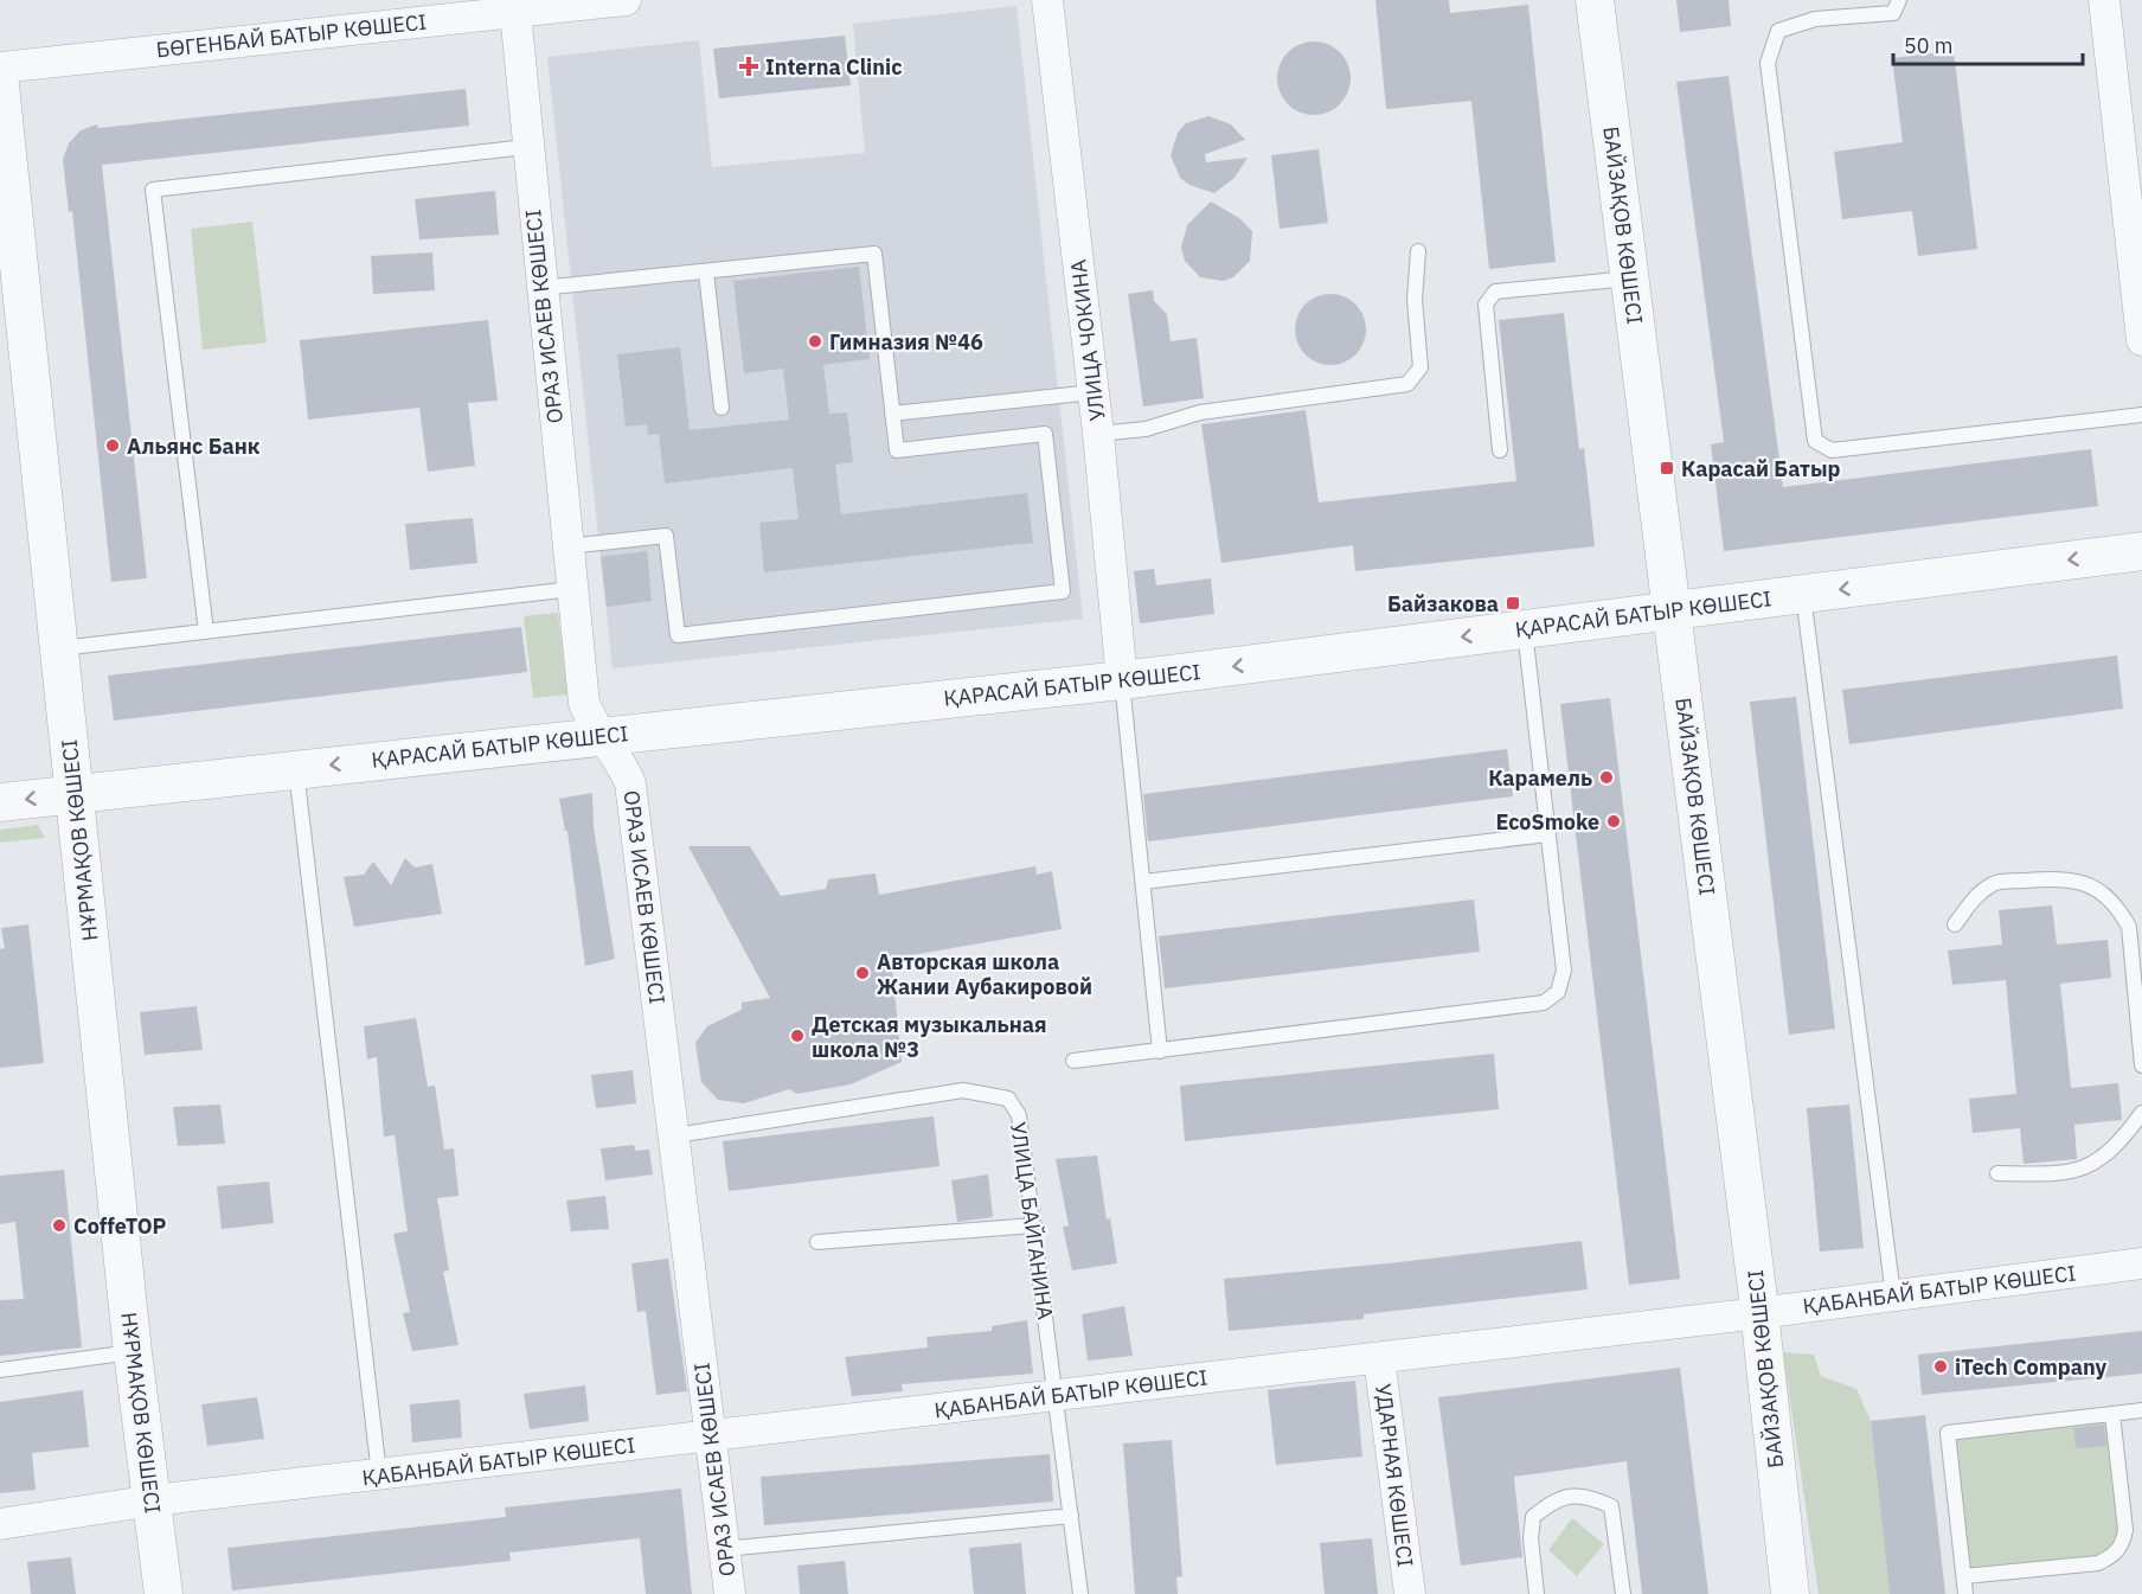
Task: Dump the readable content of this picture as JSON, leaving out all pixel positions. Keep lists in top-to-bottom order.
{
  "streets": {
    "street": [
      "БӨГЕНБАЙ БАТЫР КӨШЕСІ",
      "БАЙЗАҚОВ КӨШЕСІ",
      "ОРАЗ ИСАЕВ КӨШЕСІ",
      "УЛИЦА ЧОКИНА",
      "ҚАРАСАЙ БАТЫР КӨШЕСІ",
      "НҰРМАҚОВ КӨШЕСІ",
      "ҚАБАНБАЙ БАТЫР КӨШЕСІ",
      "УДАРНАЯ КӨШЕСІ"
    ],
    "lane": ["УЛИЦА БАЙГАНИНА"]
  },
  "crossings": [
    ["БӨГЕНБАЙ БАТЫР КӨШЕСІ", "ОРАЗ ИСАЕВ КӨШЕСІ"],
    ["БАЙЗАҚОВ КӨШЕСІ", "ҚАРАСАЙ БАТЫР КӨШЕСІ"],
    ["БАЙЗАҚОВ КӨШЕСІ", "ҚАБАНБАЙ БАТЫР КӨШЕСІ"],
    ["ОРАЗ ИСАЕВ КӨШЕСІ", "ҚАРАСАЙ БАТЫР КӨШЕСІ"],
    ["ОРАЗ ИСАЕВ КӨШЕСІ", "УЛИЦА БАЙГАНИНА"],
    ["ОРАЗ ИСАЕВ КӨШЕСІ", "ҚАБАНБАЙ БАТЫР КӨШЕСІ"],
    ["УЛИЦА ЧОКИНА", "ҚАРАСАЙ БАТЫР КӨШЕСІ"],
    ["ҚАРАСАЙ БАТЫР КӨШЕСІ", "НҰРМАҚОВ КӨШЕСІ"],
    ["НҰРМАҚОВ КӨШЕСІ", "ҚАБАНБАЙ БАТЫР КӨШЕСІ"],
    ["УЛИЦА БАЙГАНИНА", "ҚАБАНБАЙ БАТЫР КӨШЕСІ"],
    ["ҚАБАНБАЙ БАТЫР КӨШЕСІ", "УДАРНАЯ КӨШЕСІ"]
  ],
  "one_way": ["ҚАРАСАЙ БАТЫР КӨШЕСІ"],
  "places": {
    "health": ["Interna Clinic"],
    "other": [
      "Гимназия №46",
      "Альянс Банк",
      "Карамель",
      "EcoSmoke",
      "Авторская школа Жании Аубакировой",
      "Детская музыкальная школа №3",
      "CoffeTOP",
      "iTech Company"
    ],
    "transit": ["Карасай Батыр", "Байзакова"]
  },
  "scale_bar": "50 m"
}
